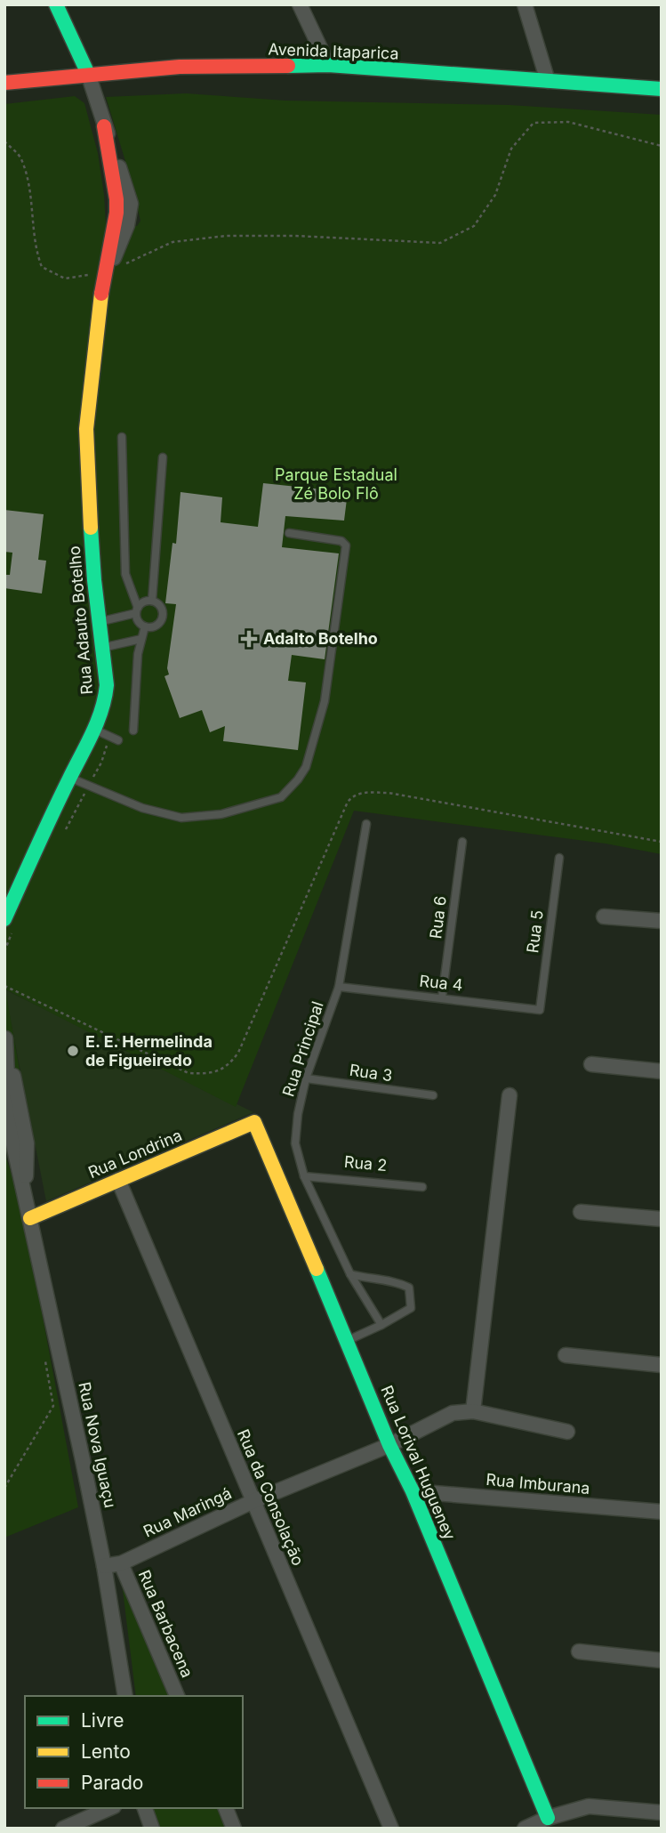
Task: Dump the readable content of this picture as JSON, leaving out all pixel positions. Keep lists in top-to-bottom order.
{
  "streets": {
    "street": [
      "Avenida Itaparica",
      "Rua Adauto Botelho",
      "Rua Londrina",
      "Rua Nova Iguaçu",
      "Rua Lorival Hugueney",
      "Rua Imburana",
      "Rua da Consolação",
      "Rua Maringá",
      "Rua Barbacena"
    ],
    "lane": [
      "Rua 6",
      "Rua 5",
      "Rua 4",
      "Rua Principal",
      "Rua 3",
      "Rua 2"
    ]
  },
  "crossings": [
    ["Avenida Itaparica", "Rua Adauto Botelho"],
    ["Rua 6", "Rua 4"],
    ["Rua 5", "Rua 4"],
    ["Rua 4", "Rua Principal"],
    ["Rua Principal", "Rua 3"],
    ["Rua Principal", "Rua 2"],
    ["Rua Londrina", "Rua Nova Iguaçu"],
    ["Rua Londrina", "Rua Lorival Hugueney"],
    ["Rua Londrina", "Rua da Consolação"],
    ["Rua Nova Iguaçu", "Rua Maringá"],
    ["Rua Lorival Hugueney", "Rua Imburana"],
    ["Rua Lorival Hugueney", "Rua Maringá"],
    ["Rua da Consolação", "Rua Maringá"],
    ["Rua Maringá", "Rua Barbacena"]
  ],
  "parks": ["Parque Estadual Zé Bolo Flô"],
  "places": {
    "health": ["Adalto Botelho"],
    "other": ["E. E. Hermelinda de Figueiredo"]
  },
  "legend": ["Livre", "Lento", "Parado"]
}
